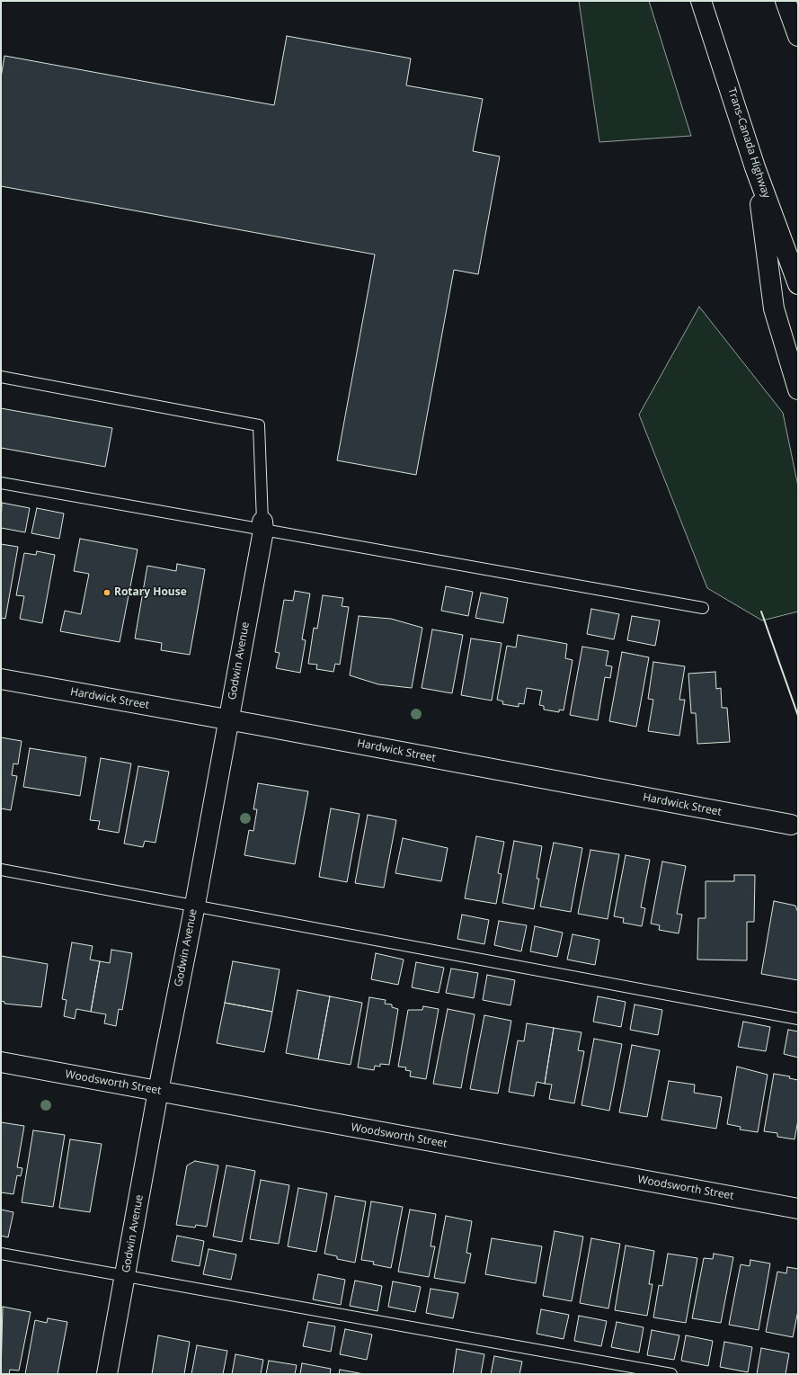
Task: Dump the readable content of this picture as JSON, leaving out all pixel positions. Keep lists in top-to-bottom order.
{
  "streets": {
    "main road": [
      "Trans-Canada Highway",
      "Godwin Avenue",
      "Hardwick Street",
      "Woodsworth Street"
    ]
  },
  "crossings": [
    ["Godwin Avenue", "Hardwick Street"],
    ["Godwin Avenue", "Woodsworth Street"]
  ],
  "places": ["Rotary House"]
}
